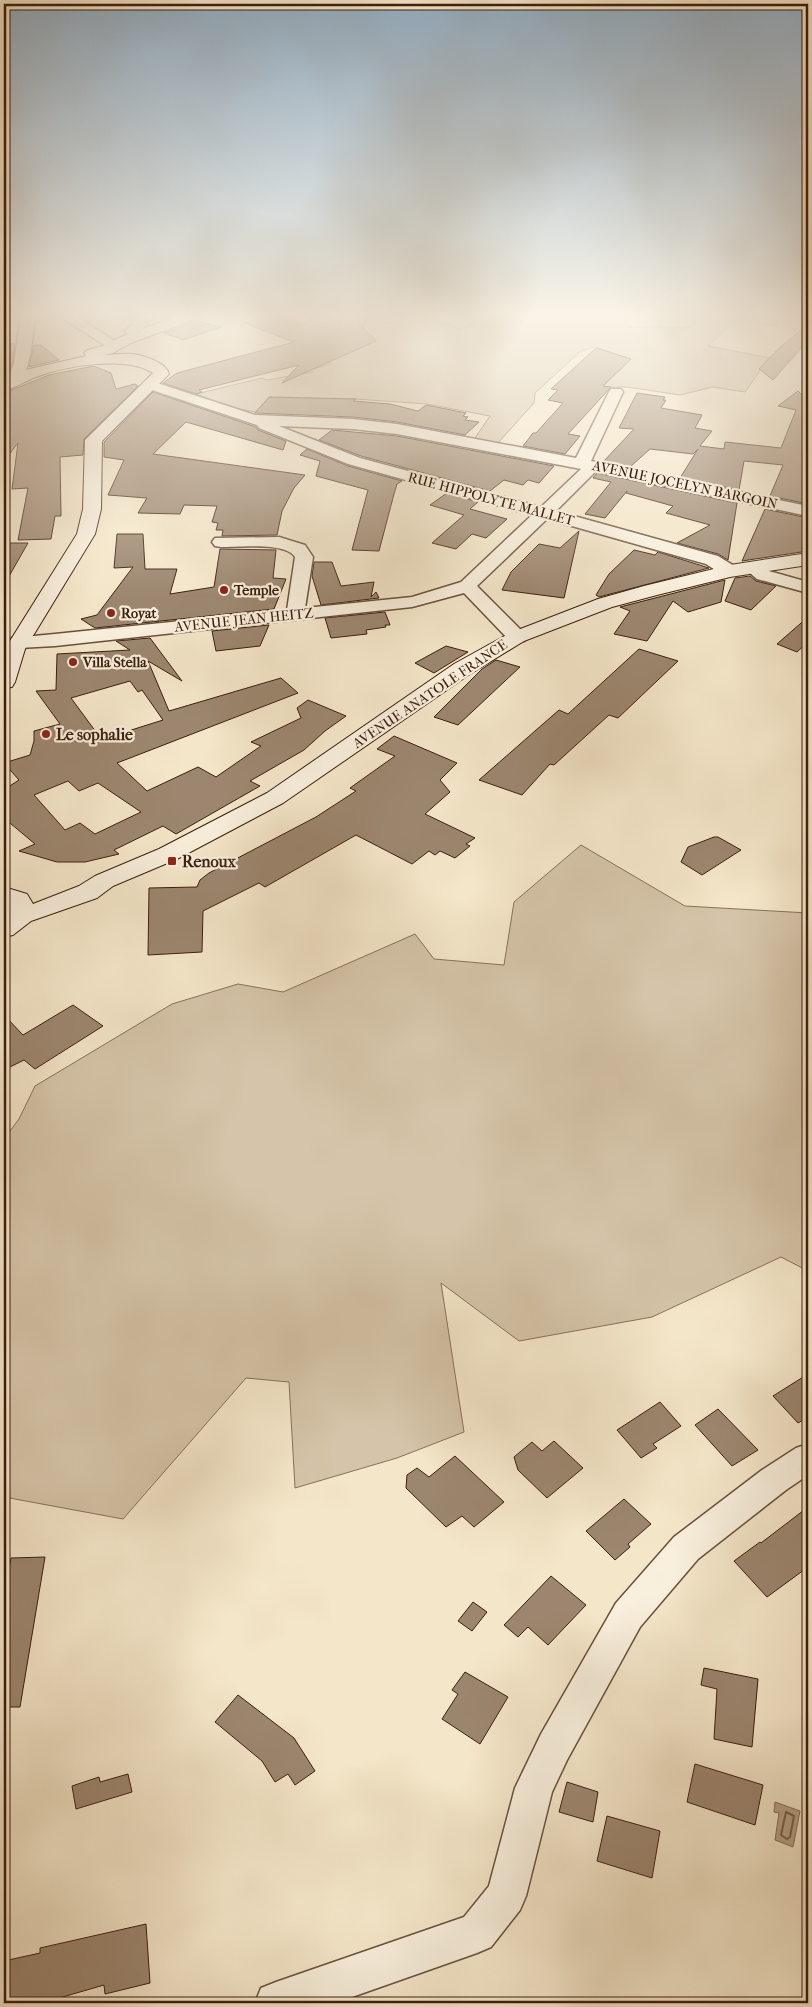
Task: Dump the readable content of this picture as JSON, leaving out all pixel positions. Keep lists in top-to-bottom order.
{
  "streets": {
    "main road": ["AVENUE ANATOLE FRANCE"],
    "street": ["AVENUE JOCELYN BARGOIN", "RUE HIPPOLYTE MALLET", "AVENUE JEAN HEITZ"]
  },
  "crossings": [
    ["AVENUE JOCELYN BARGOIN", "RUE HIPPOLYTE MALLET"],
    ["AVENUE JOCELYN BARGOIN", "AVENUE JEAN HEITZ"],
    ["RUE HIPPOLYTE MALLET", "AVENUE JEAN HEITZ"],
    ["RUE HIPPOLYTE MALLET", "AVENUE ANATOLE FRANCE"]
  ],
  "places": {
    "other": [
      "Temple",
      "Royat",
      "Villa Stella",
      "Le sophalie"
    ],
    "transit": ["Renoux"]
  }
}
